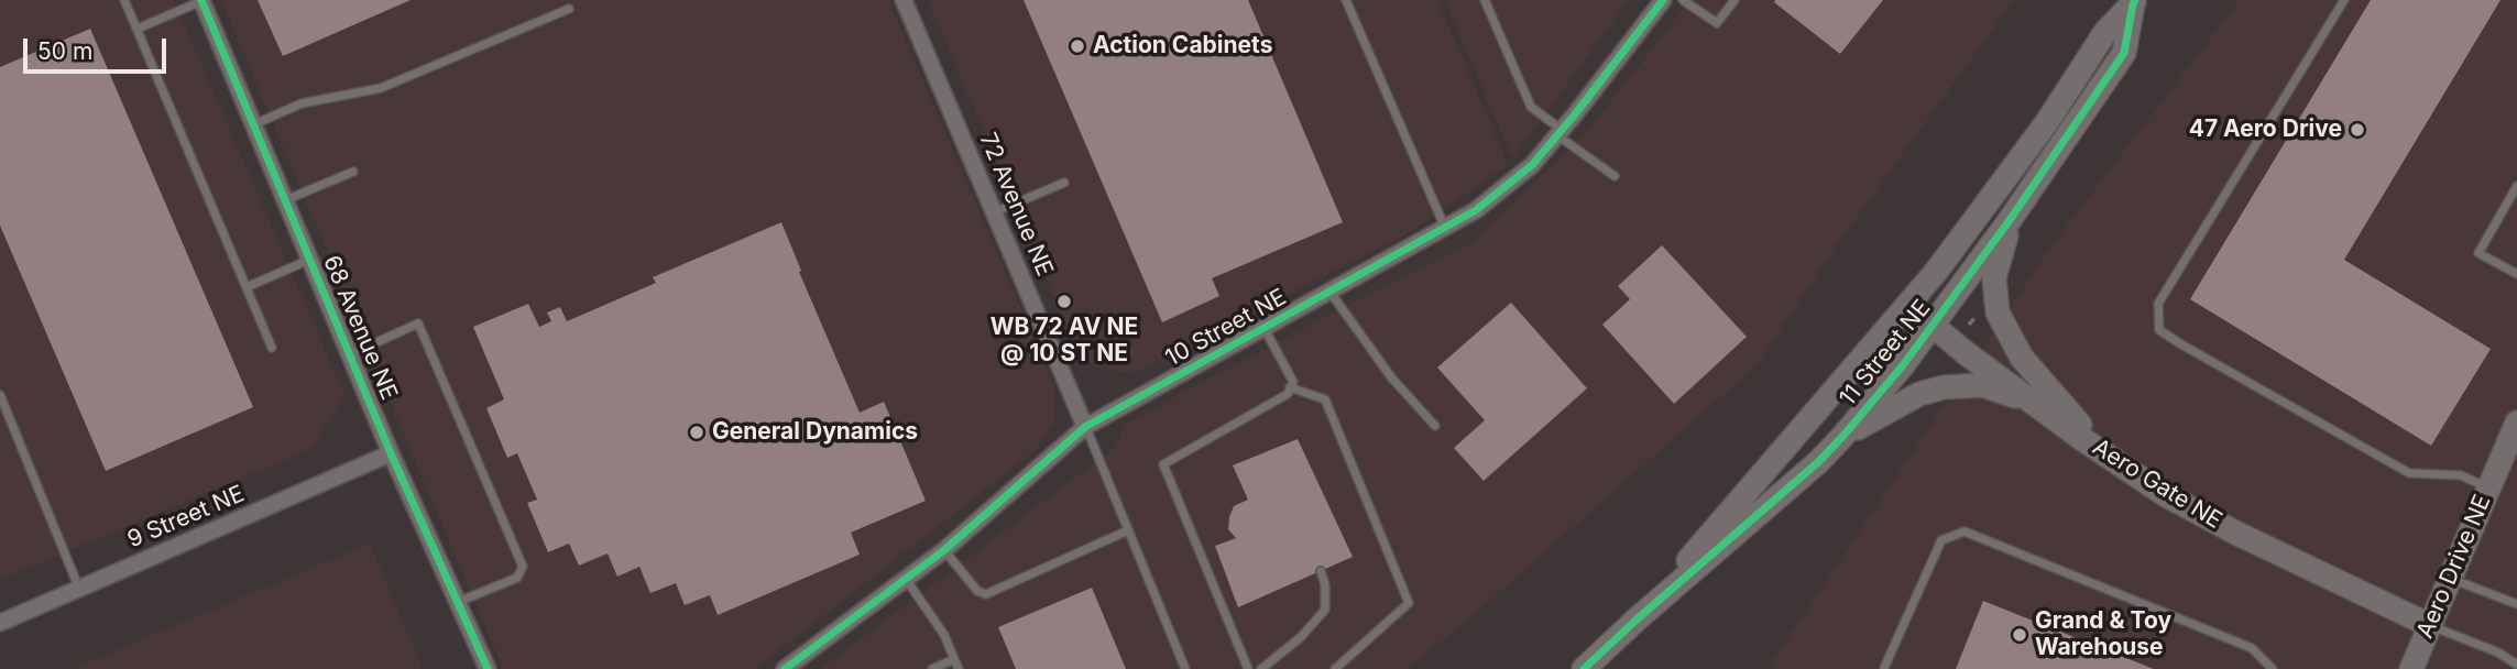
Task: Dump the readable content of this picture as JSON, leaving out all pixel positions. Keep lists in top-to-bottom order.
{
  "streets": {
    "street": [
      "72 Avenue NE",
      "68 Avenue NE",
      "10 Street NE",
      "11 Street NE",
      "Aero Gate NE",
      "9 Street NE",
      "Aero Drive NE"
    ]
  },
  "crossings": [
    ["72 Avenue NE", "10 Street NE"],
    ["68 Avenue NE", "9 Street NE"],
    ["11 Street NE", "Aero Gate NE"],
    ["Aero Gate NE", "Aero Drive NE"]
  ],
  "places": [
    "Action Cabinets",
    "47 Aero Drive",
    "WB 72 AV NE @ 10 ST NE",
    "General Dynamics",
    "Grand & Toy Warehouse"
  ],
  "scale_bar": "50 m"
}
